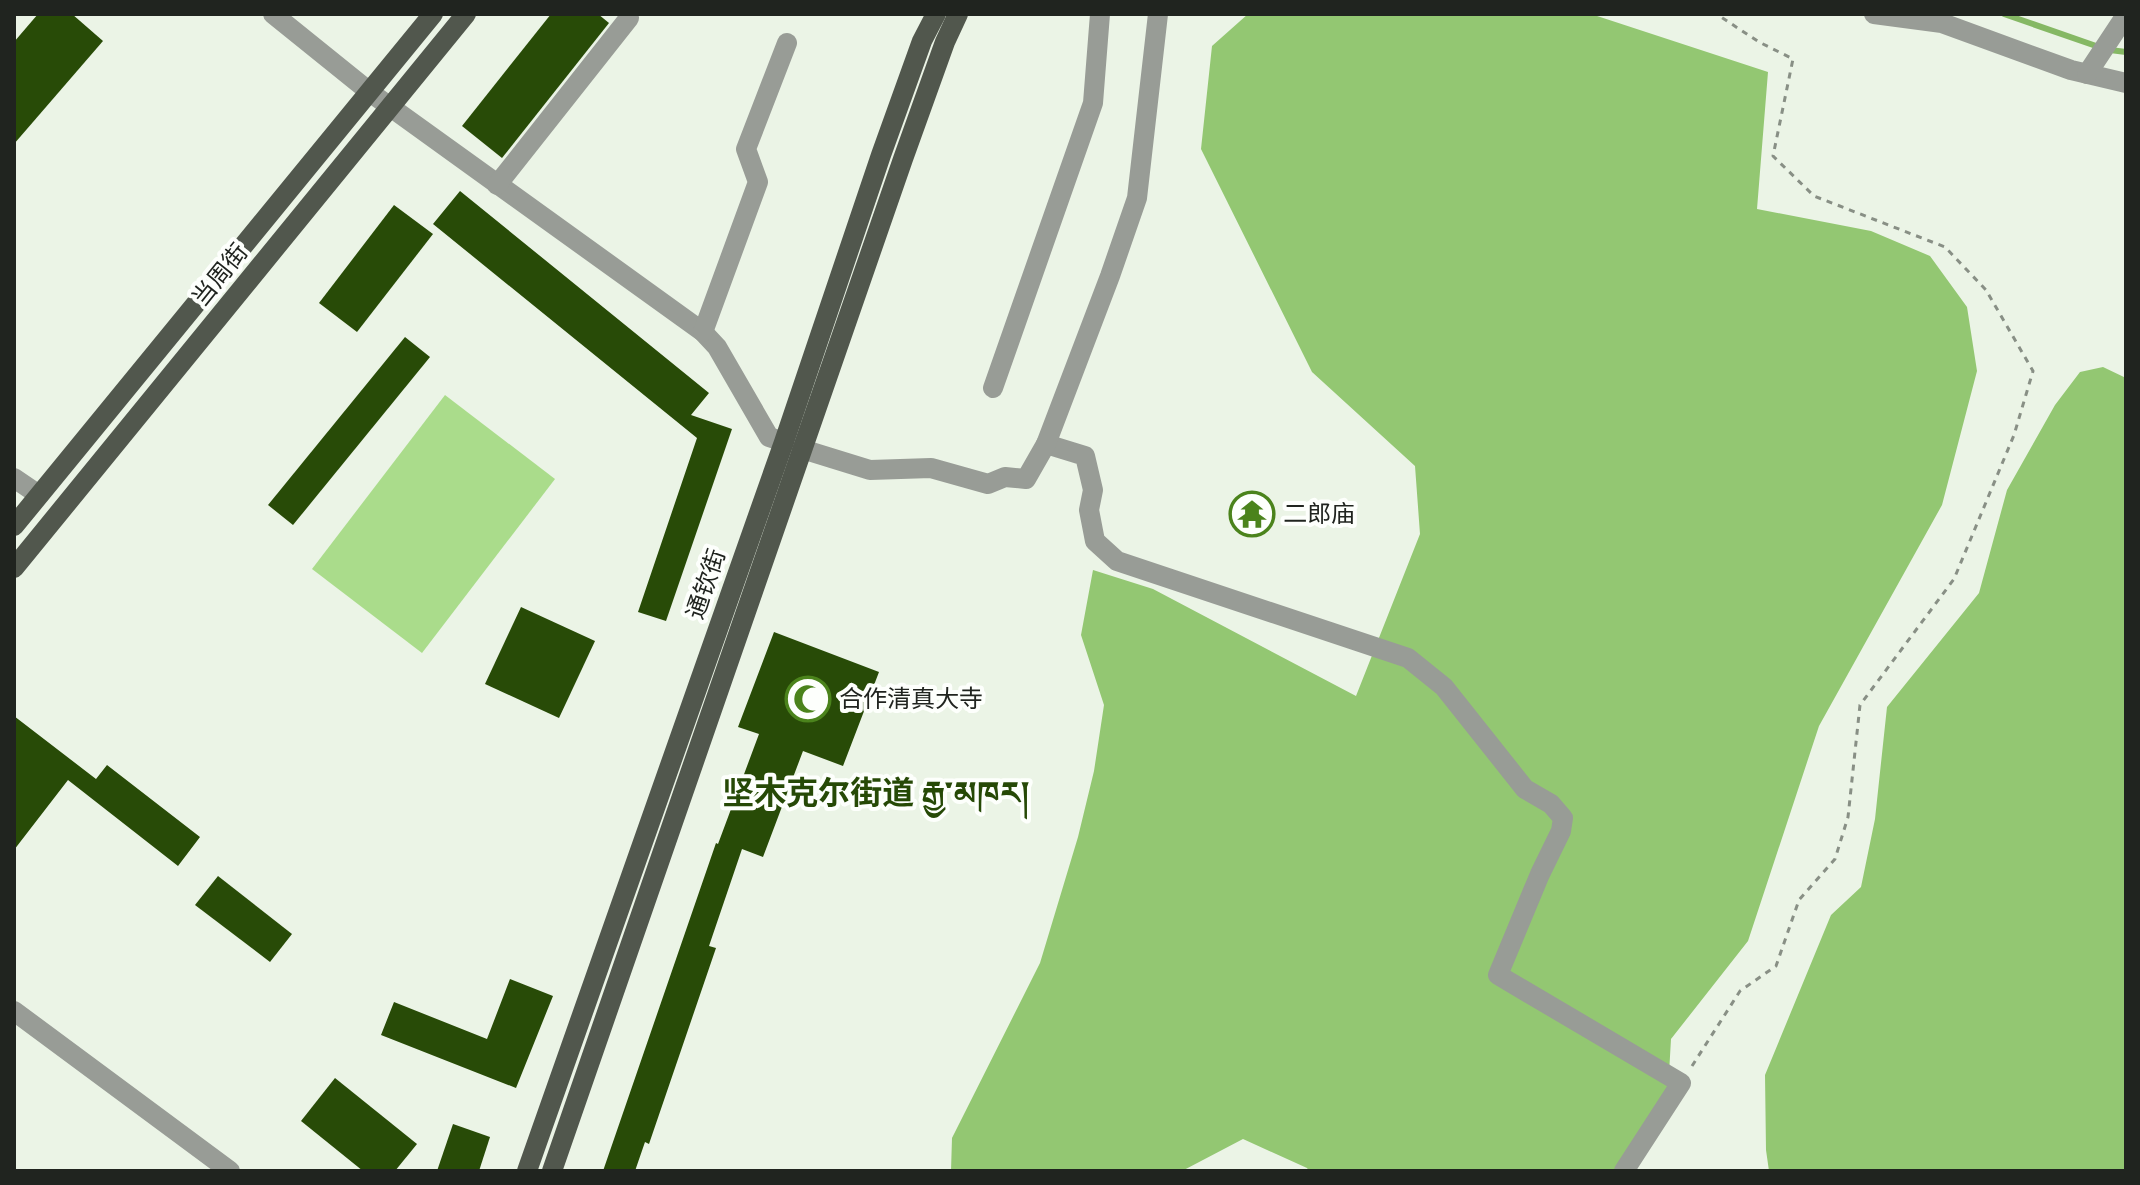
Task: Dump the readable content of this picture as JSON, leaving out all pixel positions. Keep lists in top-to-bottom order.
{
  "streets": {
    "main road": ["当周街", "通钦街"]
  },
  "districts": ["坚木克尔街道 རྒྱ་མཁར།"],
  "places": {
    "temple": ["二郎庙"],
    "mosque": ["合作清真大寺"]
  }
}
